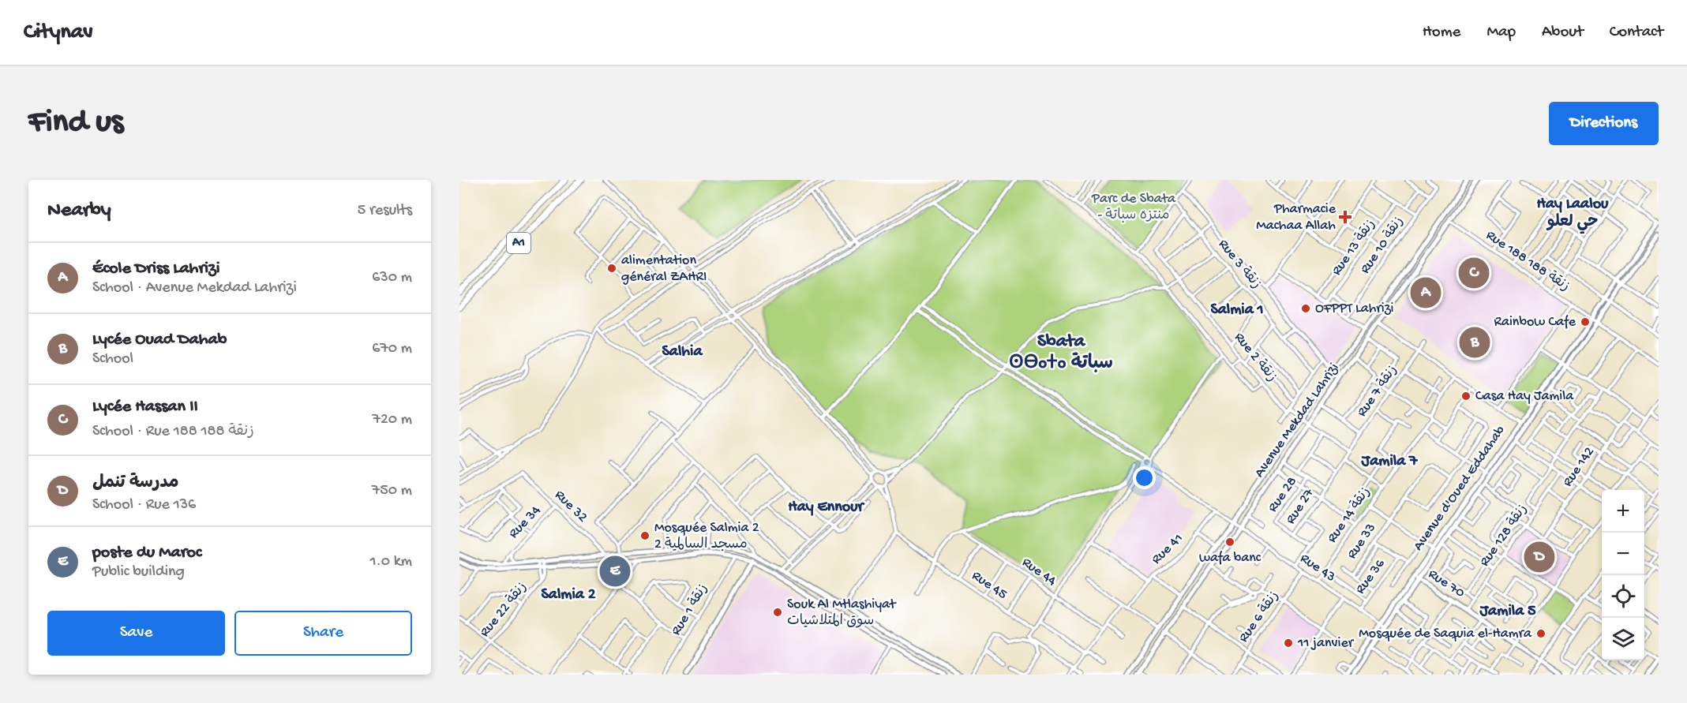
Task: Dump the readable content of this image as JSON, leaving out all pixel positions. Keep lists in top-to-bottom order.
{
  "streets": {
    "highway": ["A1"],
    "main road": ["Avenue Mekdad Lahrizi", "Avenue d'Oued Eddahab", "Rue 70"],
    "street": [
      "Rue 10 زنقة",
      "Rue 13 زنقة",
      "Rue 188 زنقة 188",
      "Rue 3 زنقة",
      "Rue 2 زنقة",
      "Rue 7 زنقة",
      "Rue 142",
      "Rue 28",
      "Rue 32",
      "Rue 27",
      "Rue 14 زنقة",
      "Rue 34",
      "Rue 128 زنقة",
      "Rue 33",
      "Rue 41",
      "Rue 43",
      "Rue 44",
      "Rue 36",
      "Rue 45",
      "Rue 22 زنقة",
      "Rue 1 زنقة",
      "Rue 6 زنقة"
    ]
  },
  "crossings": [
    ["Rue 188 زنقة 188", "Avenue Mekdad Lahrizi"],
    ["Rue 188 زنقة 188", "Avenue d'Oued Eddahab"],
    ["Rue 3 زنقة", "Rue 2 زنقة"],
    ["Rue 2 زنقة", "Rue 7 زنقة"],
    ["Rue 2 زنقة", "Avenue Mekdad Lahrizi"],
    ["Rue 7 زنقة", "Avenue Mekdad Lahrizi"],
    ["Rue 7 زنقة", "Rue 27"],
    ["Avenue Mekdad Lahrizi", "Rue 43"],
    ["Avenue d'Oued Eddahab", "Rue 43"],
    ["Avenue d'Oued Eddahab", "Rue 70"],
    ["Rue 28", "Rue 27"],
    ["Rue 32", "Rue 34"],
    ["Rue 14 زنقة", "Rue 43"],
    ["Rue 128 زنقة", "Rue 70"],
    ["Rue 41", "Rue 43"],
    ["Rue 43", "Rue 36"],
    ["Rue 43", "Rue 6 زنقة"]
  ],
  "districts": [
    "Hay Laalou حي لعلو",
    "Salmia 1",
    "Sbata ⵙⴱⴰⵜⴰ سباتة",
    "Salhia",
    "Jamila 7",
    "Hay Ennour",
    "Salmia 2",
    "Jamila 5"
  ],
  "parks": ["Parc de Sbata - منتزه سباتة"],
  "places": {
    "health": ["Pharmacie Machaa Allah"],
    "other": [
      "alimentation général ZAHRI",
      "OFPPT Lahrizi",
      "Rainbow Cafe",
      "Casa Hay Jamila",
      "Mosquée Salmia 2 مسجد السالمية 2",
      "wafa banc",
      "Souk Al Mtlashiyat سوق المتلاشيات",
      "Mosquée de Saquia el-Hamra",
      "11 janvier"
    ]
  },
  "page": {
    "header": "Citynav",
    "nav": [
      "Home",
      "Map",
      "About",
      "Contact"
    ],
    "buttons": [
      "Directions",
      ["Save", "Share"]
    ],
    "title": "Find us",
    "heading": ["Nearby", "5 results"],
    "list": [
      {
        "mark": "A",
        "name": "École Driss Lahrizi",
        "note": "School · Avenue Mekdad Lahrizi",
        "value": "630 m"
      },
      {
        "mark": "B",
        "name": "Lycée Ouad Dahab",
        "note": "School",
        "value": "670 m"
      },
      {
        "mark": "C",
        "name": "Lycée Hassan II",
        "note": "School · Rue 188 زنقة 188",
        "value": "720 m"
      },
      {
        "mark": "D",
        "name": "مدرسة تنمل",
        "note": "School · Rue 136",
        "value": "750 m"
      },
      {
        "mark": "E",
        "name": "poste du Maroc",
        "note": "Public building",
        "value": "1.0 km"
      }
    ],
    "pins": [
      "C",
      "A",
      "B",
      "D",
      "E"
    ],
    "map_buttons": ["+", "−"]
  }
}
